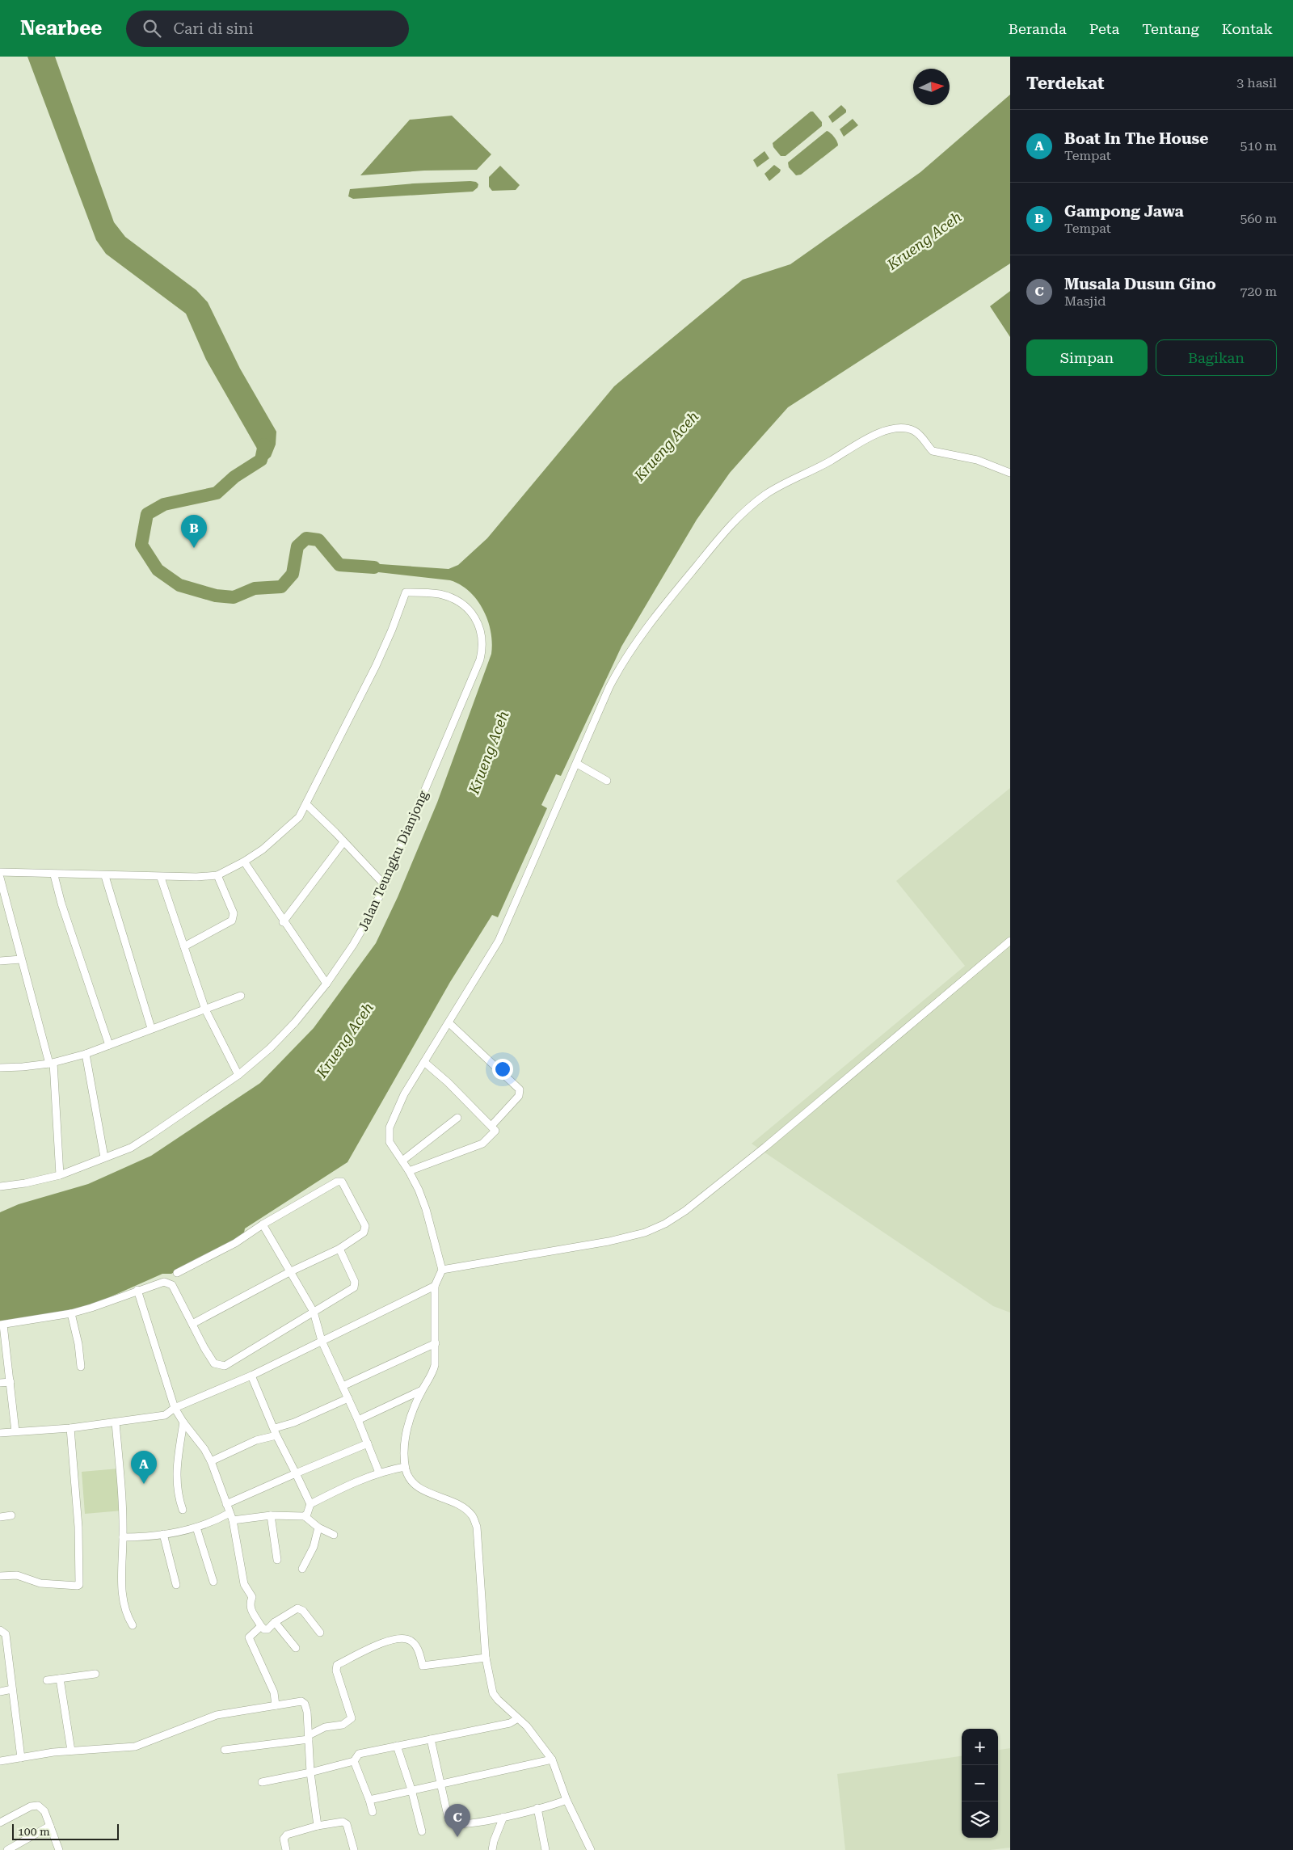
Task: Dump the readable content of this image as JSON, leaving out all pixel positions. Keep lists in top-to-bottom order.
{
  "streets": {
    "street": ["Jalan Teungku Dianjong"]
  },
  "water": ["Krueng Aceh"],
  "scale_bar": "100 m",
  "north": "right",
  "page": {
    "header": "Nearbee",
    "search": "Cari di sini",
    "nav": [
      "Beranda",
      "Peta",
      "Tentang",
      "Kontak"
    ],
    "heading": ["Terdekat", "3 hasil"],
    "list": [
      {
        "mark": "A",
        "name": "Boat In The House",
        "note": "Tempat",
        "value": "510 m"
      },
      {
        "mark": "B",
        "name": "Gampong Jawa",
        "note": "Tempat",
        "value": "560 m"
      },
      {
        "mark": "C",
        "name": "Musala Dusun Gino",
        "note": "Masjid",
        "value": "720 m"
      }
    ],
    "buttons": ["Simpan", "Bagikan"],
    "pins": ["B", "A", "C"],
    "map_buttons": ["+", "−"],
    "scale": "100 m"
  }
}
